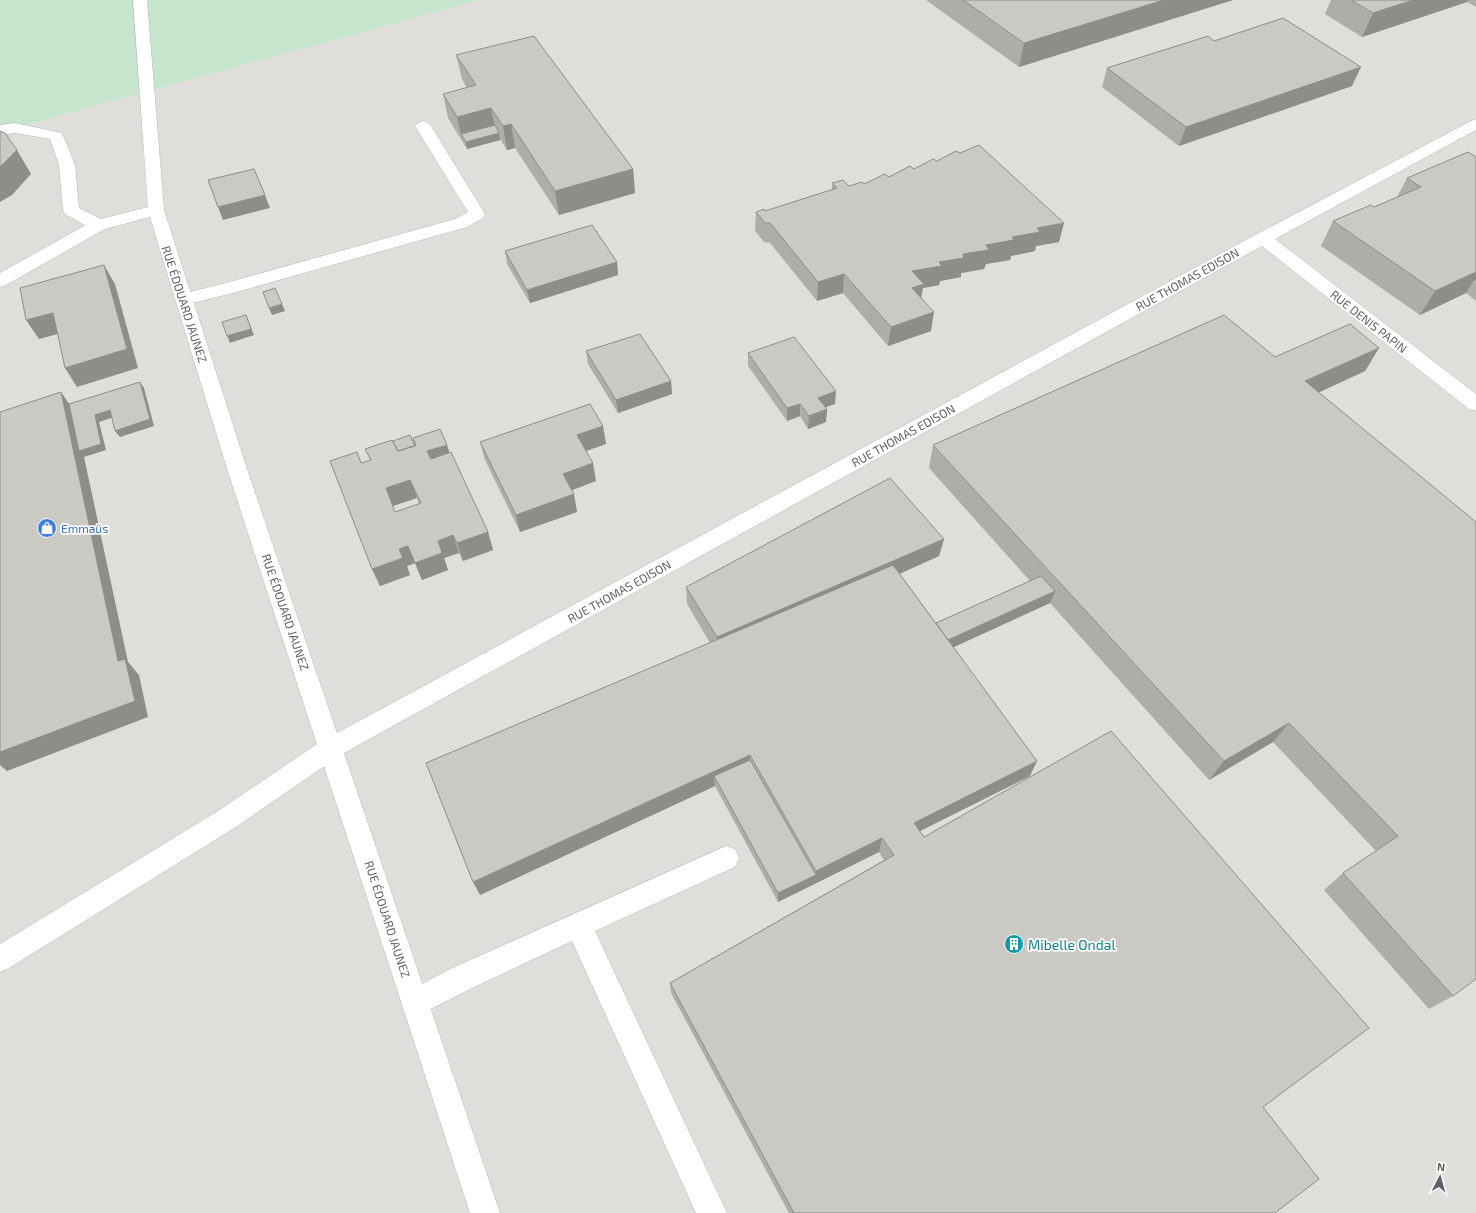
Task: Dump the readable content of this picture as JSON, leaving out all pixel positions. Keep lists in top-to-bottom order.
{
  "streets": {
    "street": ["RUE THOMAS EDISON", "RUE ÉDOUARD JAUNEZ", "RUE DENIS PAPIN"]
  },
  "crossings": [
    ["RUE THOMAS EDISON", "RUE ÉDOUARD JAUNEZ"],
    ["RUE THOMAS EDISON", "RUE DENIS PAPIN"]
  ],
  "places": {
    "shop": ["Emmaüs"],
    "building": ["Mibelle Ondal"]
  },
  "north": "top"
}
